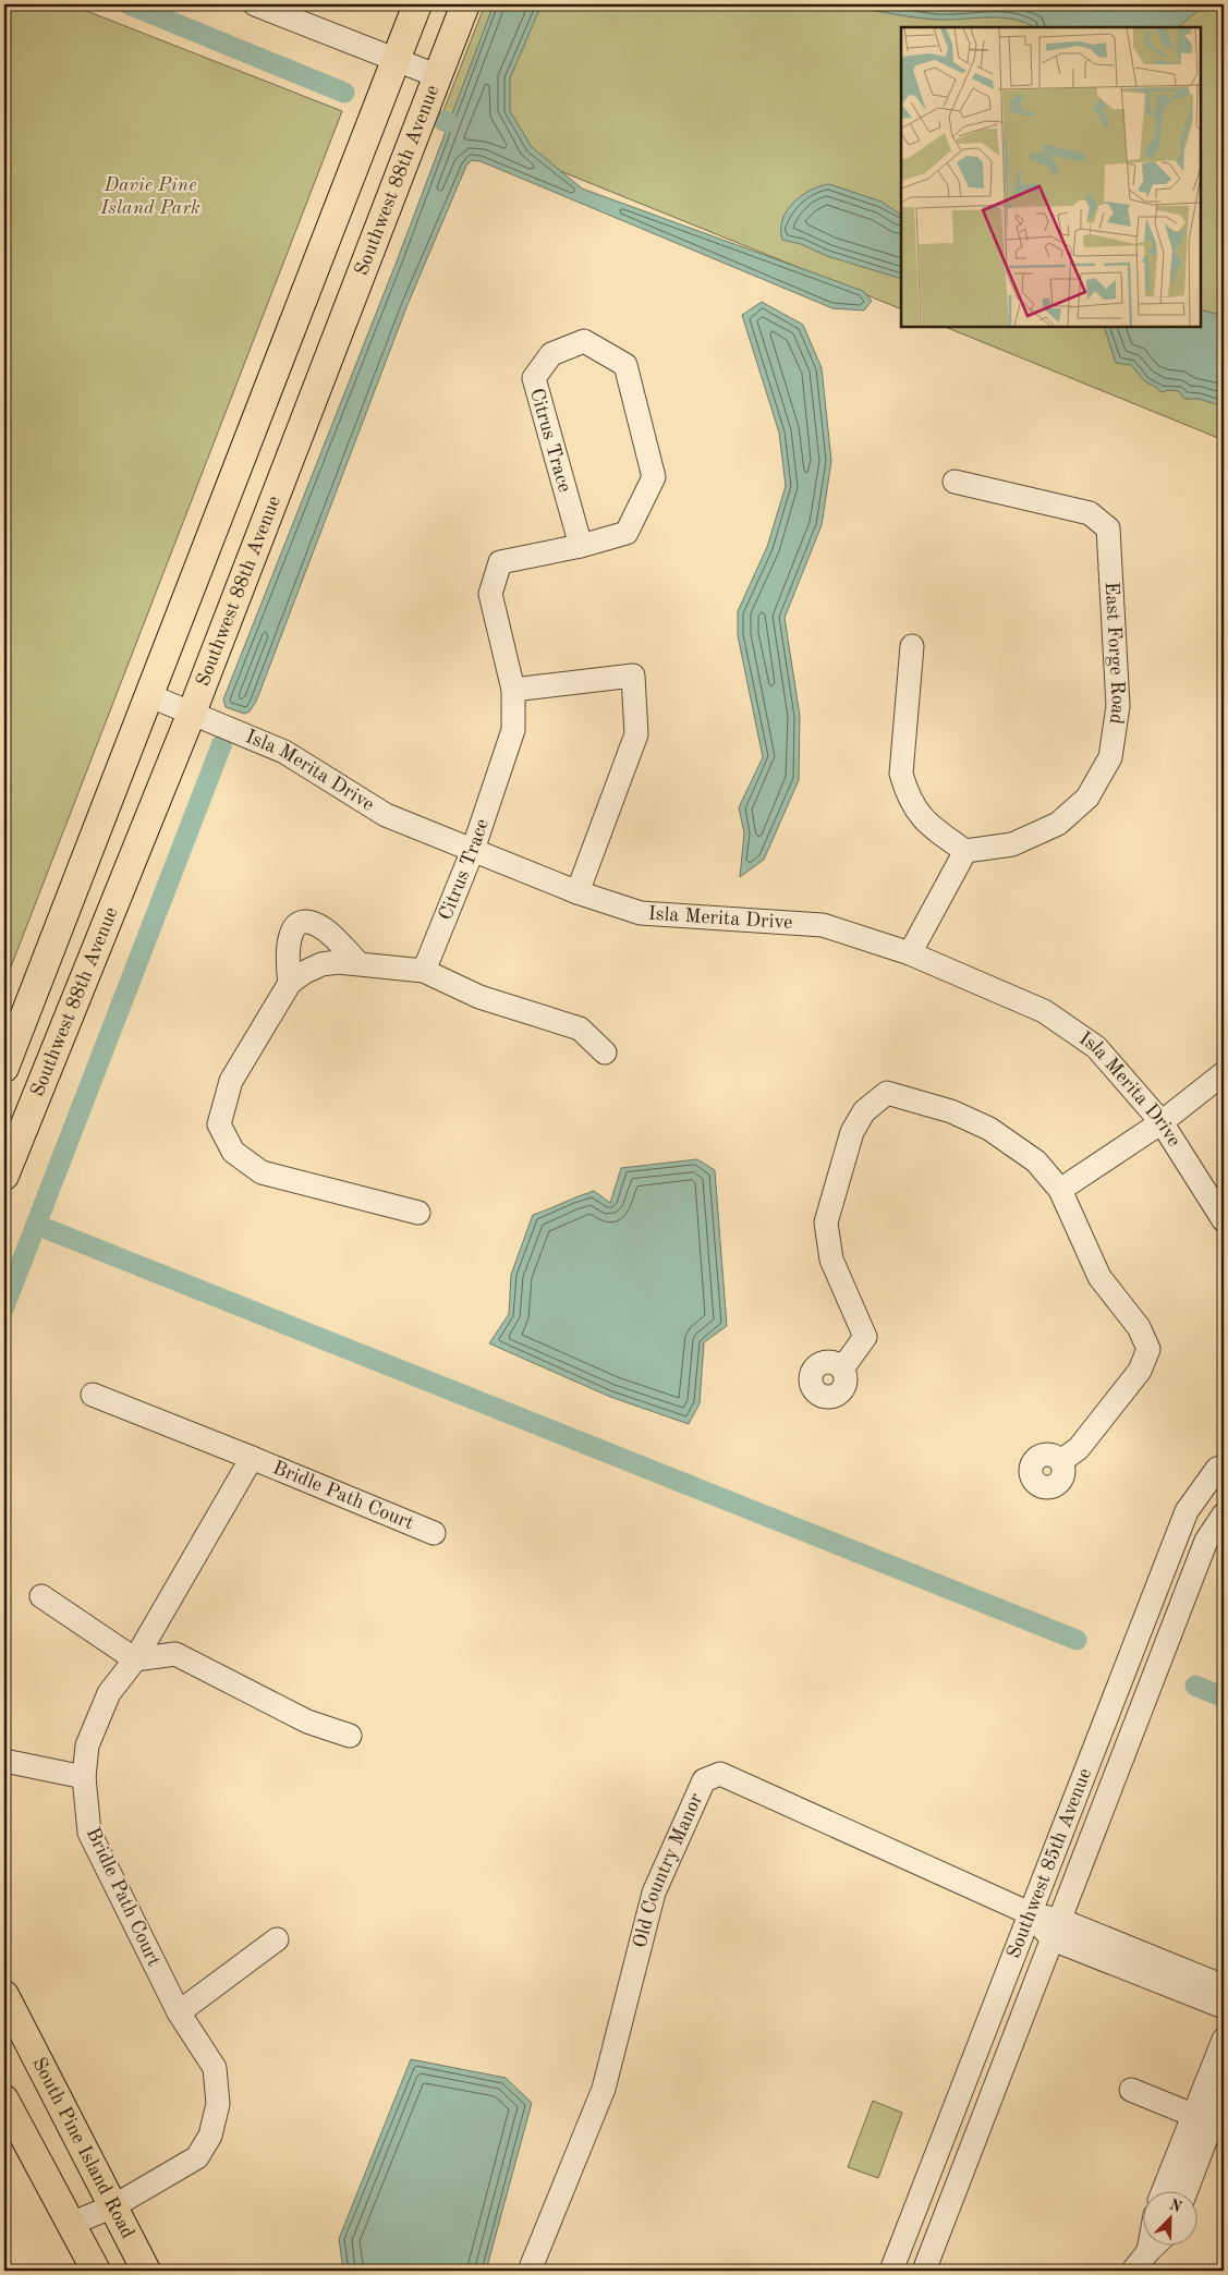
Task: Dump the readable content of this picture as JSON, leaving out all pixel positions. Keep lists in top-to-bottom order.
{
  "streets": {
    "main road": ["Southwest 88th Avenue", "South Pine Island Road"],
    "street": [
      "Citrus Trace",
      "East Forge Road",
      "Isla Merita Drive",
      "Bridle Path Court",
      "Southwest 85th Avenue",
      "Old Country Manor"
    ]
  },
  "crossings": [
    ["Southwest 88th Avenue", "Isla Merita Drive"],
    ["Citrus Trace", "Isla Merita Drive"],
    ["Bridle Path Court", "South Pine Island Road"],
    ["Southwest 85th Avenue", "Old Country Manor"]
  ],
  "parks": ["Davie Pine Island Park"],
  "north": "top right"
}
